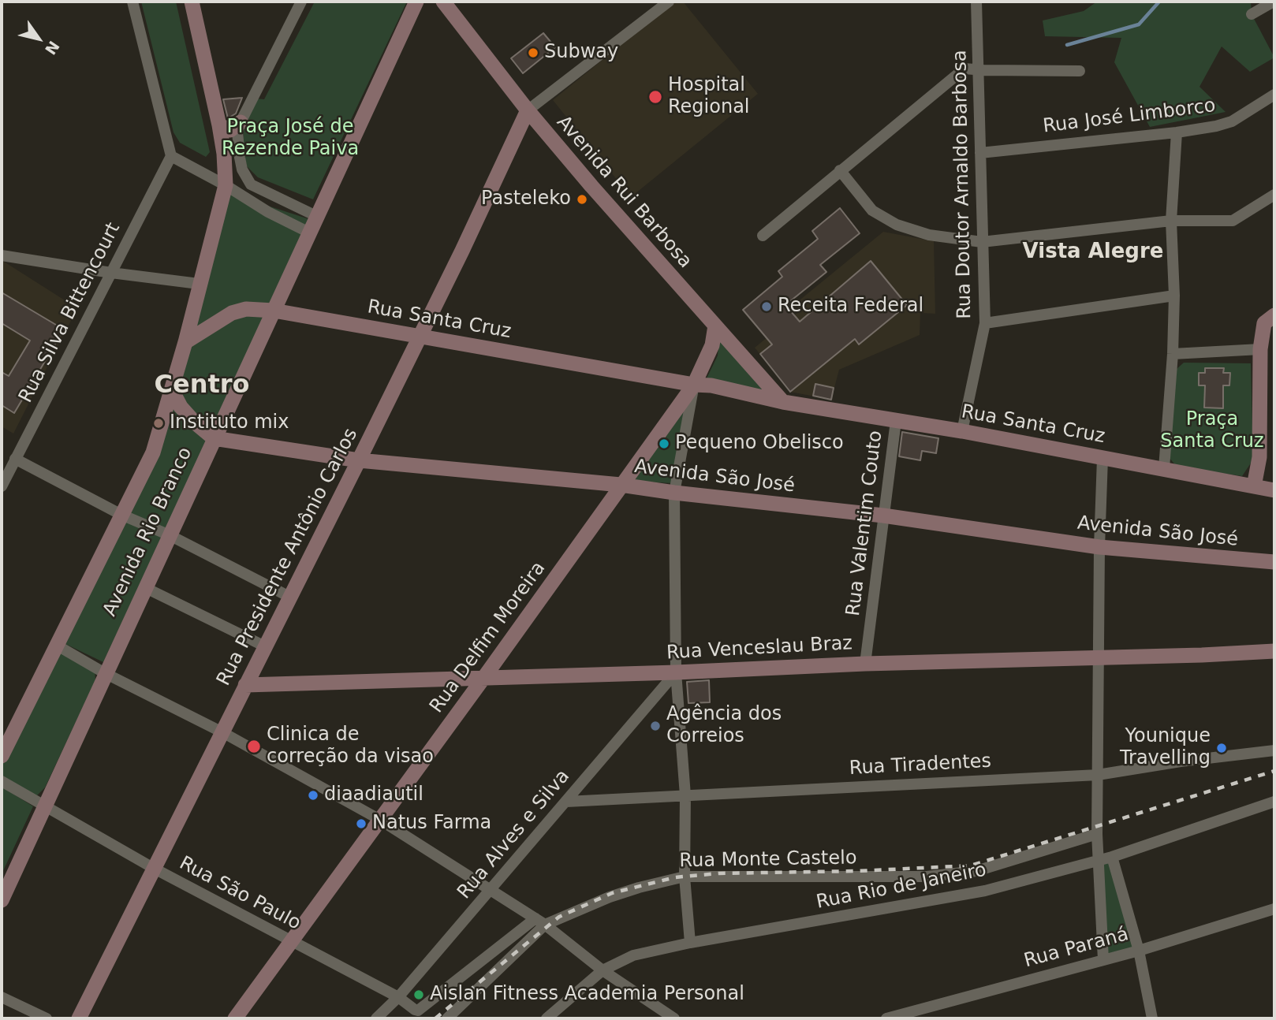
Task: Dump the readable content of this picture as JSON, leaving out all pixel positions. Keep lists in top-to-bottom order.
{
  "streets": {
    "main road": [
      "Avenida Rui Barbosa",
      "Rua Santa Cruz",
      "Avenida São José",
      "Avenida Rio Branco",
      "Rua Presidente Antônio Carlos",
      "Rua Delfim Moreira",
      "Rua Venceslau Braz"
    ],
    "street": [
      "Rua José Limborco",
      "Rua Doutor Arnaldo Barbosa",
      "Rua Silva Bittencourt",
      "Rua Valentim Couto",
      "Rua Tiradentes",
      "Rua Alves e Silva",
      "Rua Monte Castelo",
      "Rua Rio de Janeiro",
      "Rua São Paulo",
      "Rua Paraná"
    ]
  },
  "crossings": [
    ["Rua José Limborco", "Rua Doutor Arnaldo Barbosa"],
    ["Rua Doutor Arnaldo Barbosa", "Rua Santa Cruz"],
    ["Avenida Rui Barbosa", "Rua Santa Cruz"],
    ["Avenida Rui Barbosa", "Rua Presidente Antônio Carlos"],
    ["Avenida Rui Barbosa", "Rua Delfim Moreira"],
    ["Rua Santa Cruz", "Rua Valentim Couto"],
    ["Rua Santa Cruz", "Avenida Rio Branco"],
    ["Rua Santa Cruz", "Rua Presidente Antônio Carlos"],
    ["Rua Santa Cruz", "Rua Delfim Moreira"],
    ["Avenida São José", "Rua Valentim Couto"],
    ["Avenida São José", "Avenida Rio Branco"],
    ["Avenida São José", "Rua Presidente Antônio Carlos"],
    ["Avenida São José", "Rua Delfim Moreira"],
    ["Rua Valentim Couto", "Rua Venceslau Braz"],
    ["Avenida Rio Branco", "Rua São Paulo"],
    ["Rua Presidente Antônio Carlos", "Rua Venceslau Braz"],
    ["Rua Presidente Antônio Carlos", "Rua São Paulo"],
    ["Rua Delfim Moreira", "Rua Venceslau Braz"],
    ["Rua Delfim Moreira", "Rua São Paulo"],
    ["Rua Venceslau Braz", "Rua Alves e Silva"],
    ["Rua Tiradentes", "Rua Alves e Silva"],
    ["Rua Alves e Silva", "Rua São Paulo"],
    ["Rua Monte Castelo", "Rua São Paulo"]
  ],
  "districts": ["Vista Alegre", "Centro"],
  "parks": ["Praça José de Rezende Paiva", "Praça Santa Cruz"],
  "places": [
    "Subway",
    "Hospital Regional",
    "Pasteleko",
    "Receita Federal",
    "Instituto mix",
    "Pequeno Obelisco",
    "Agência dos Correios",
    "Clinica de correção da visao",
    "Younique Travelling",
    "diaadiautil",
    "Natus Farma",
    "Aislan Fitness Academia Personal"
  ],
  "north": "bottom right"
}
